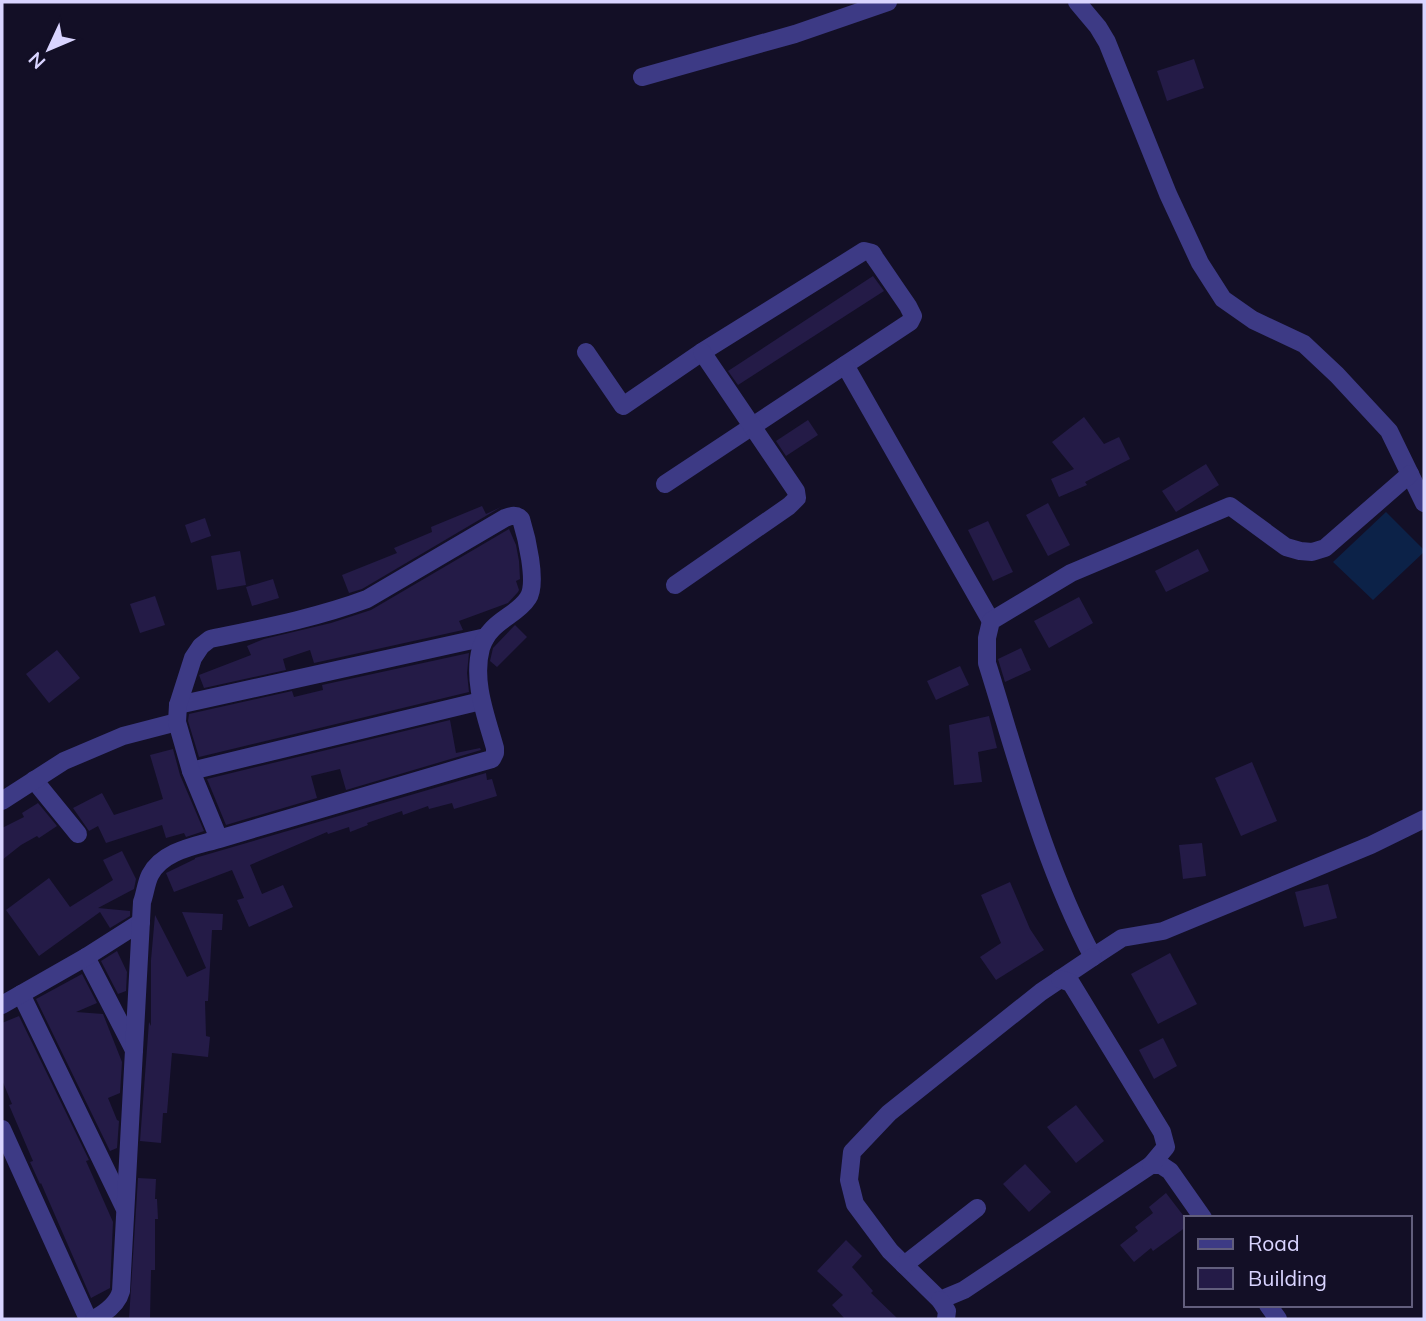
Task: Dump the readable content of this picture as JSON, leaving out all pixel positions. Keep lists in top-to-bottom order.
{
  "legend": ["Road", "Building"],
  "north": "bottom left"
}
